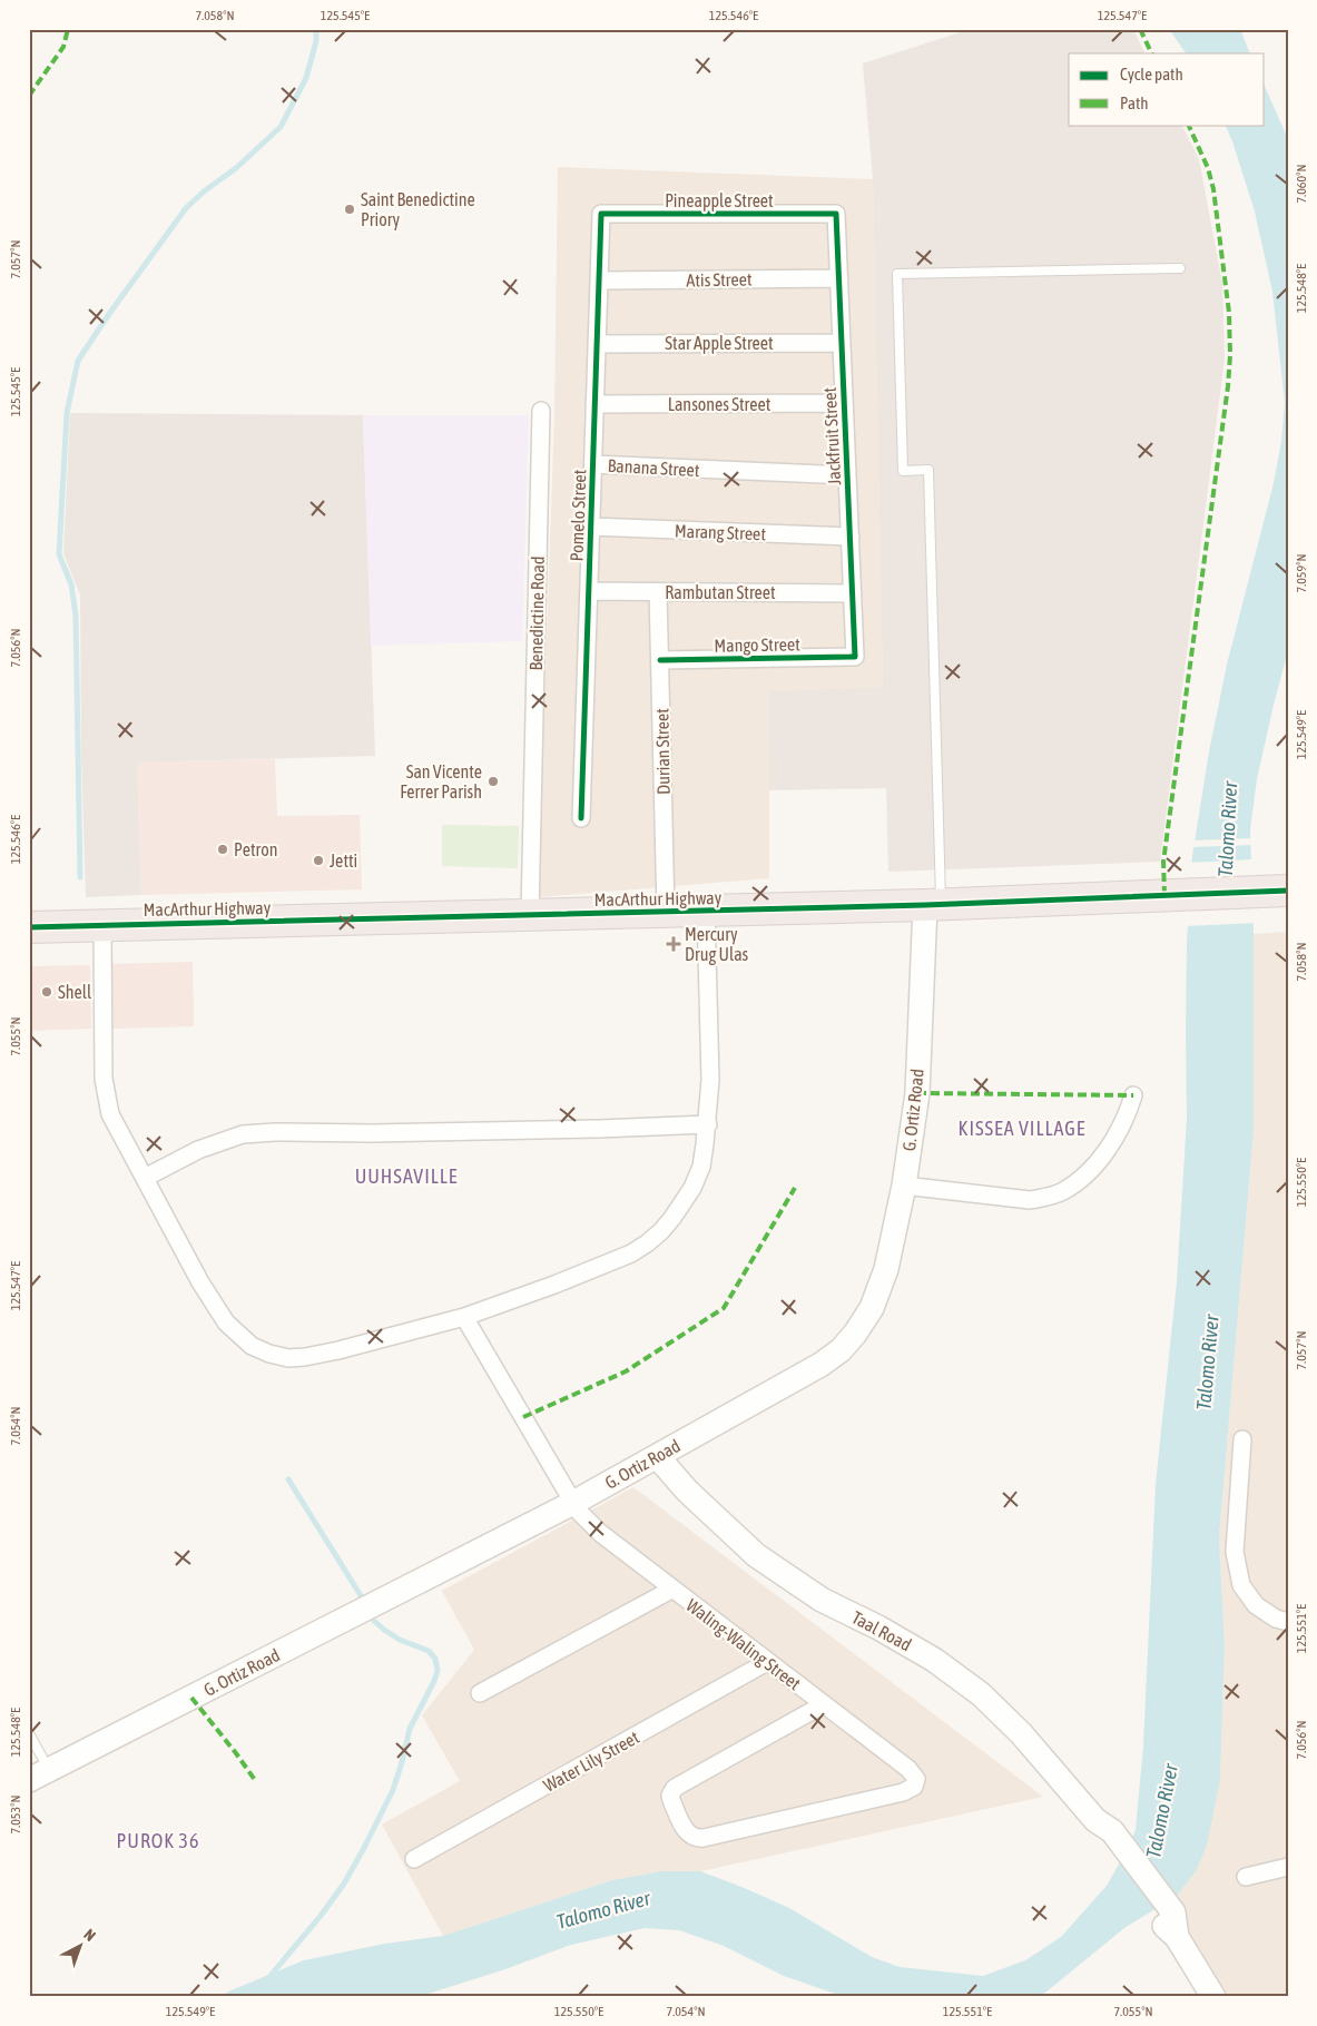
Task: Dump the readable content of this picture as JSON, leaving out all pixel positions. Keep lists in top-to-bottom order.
{
  "streets": {
    "highway": ["MacArthur Highway"],
    "street": [
      "Pineapple Street",
      "Atis Street",
      "Star Apple Street",
      "Lansones Street",
      "Jackfruit Street",
      "Banana Street",
      "Pomelo Street",
      "Marang Street",
      "Rambutan Street",
      "Benedictine Road",
      "Mango Street",
      "Durian Street",
      "G. Ortiz Road",
      "Taal Road",
      "Waling-Waling Street",
      "Water Lily Street"
    ]
  },
  "crossings": [
    ["Pineapple Street", "Jackfruit Street"],
    ["Pineapple Street", "Pomelo Street"],
    ["Atis Street", "Jackfruit Street"],
    ["Atis Street", "Pomelo Street"],
    ["Star Apple Street", "Jackfruit Street"],
    ["Star Apple Street", "Pomelo Street"],
    ["Lansones Street", "Jackfruit Street"],
    ["Lansones Street", "Pomelo Street"],
    ["Jackfruit Street", "Banana Street"],
    ["Jackfruit Street", "Marang Street"],
    ["Jackfruit Street", "Rambutan Street"],
    ["Jackfruit Street", "Mango Street"],
    ["Banana Street", "Pomelo Street"],
    ["Pomelo Street", "Marang Street"],
    ["Pomelo Street", "Rambutan Street"],
    ["Rambutan Street", "Durian Street"],
    ["Benedictine Road", "MacArthur Highway"],
    ["Mango Street", "Durian Street"],
    ["Durian Street", "MacArthur Highway"],
    ["MacArthur Highway", "G. Ortiz Road"],
    ["G. Ortiz Road", "Taal Road"],
    ["G. Ortiz Road", "Waling-Waling Street"],
    ["Waling-Waling Street", "Water Lily Street"]
  ],
  "districts": ["KISSEA VILLAGE", "UUHSAVILLE", "PUROK 36"],
  "water": ["Talomo River"],
  "places": {
    "other": [
      "Saint Benedictine Priory",
      "San Vicente Ferrer Parish",
      "Petron",
      "Jetti",
      "Shell"
    ],
    "health": ["Mercury Drug Ulas"]
  },
  "legend": ["Cycle path", "Path"],
  "north": "top right",
  "coordinates": [
    "7.058°N",
    "125.545°E",
    "125.546°E",
    "125.547°E",
    "7.060°N",
    "7.057°N",
    "125.548°E",
    "7.059°N",
    "7.056°N",
    "125.549°E",
    "7.055°N",
    "125.550°E",
    "7.054°N",
    "125.551°E",
    "7.053°N"
  ]
}
